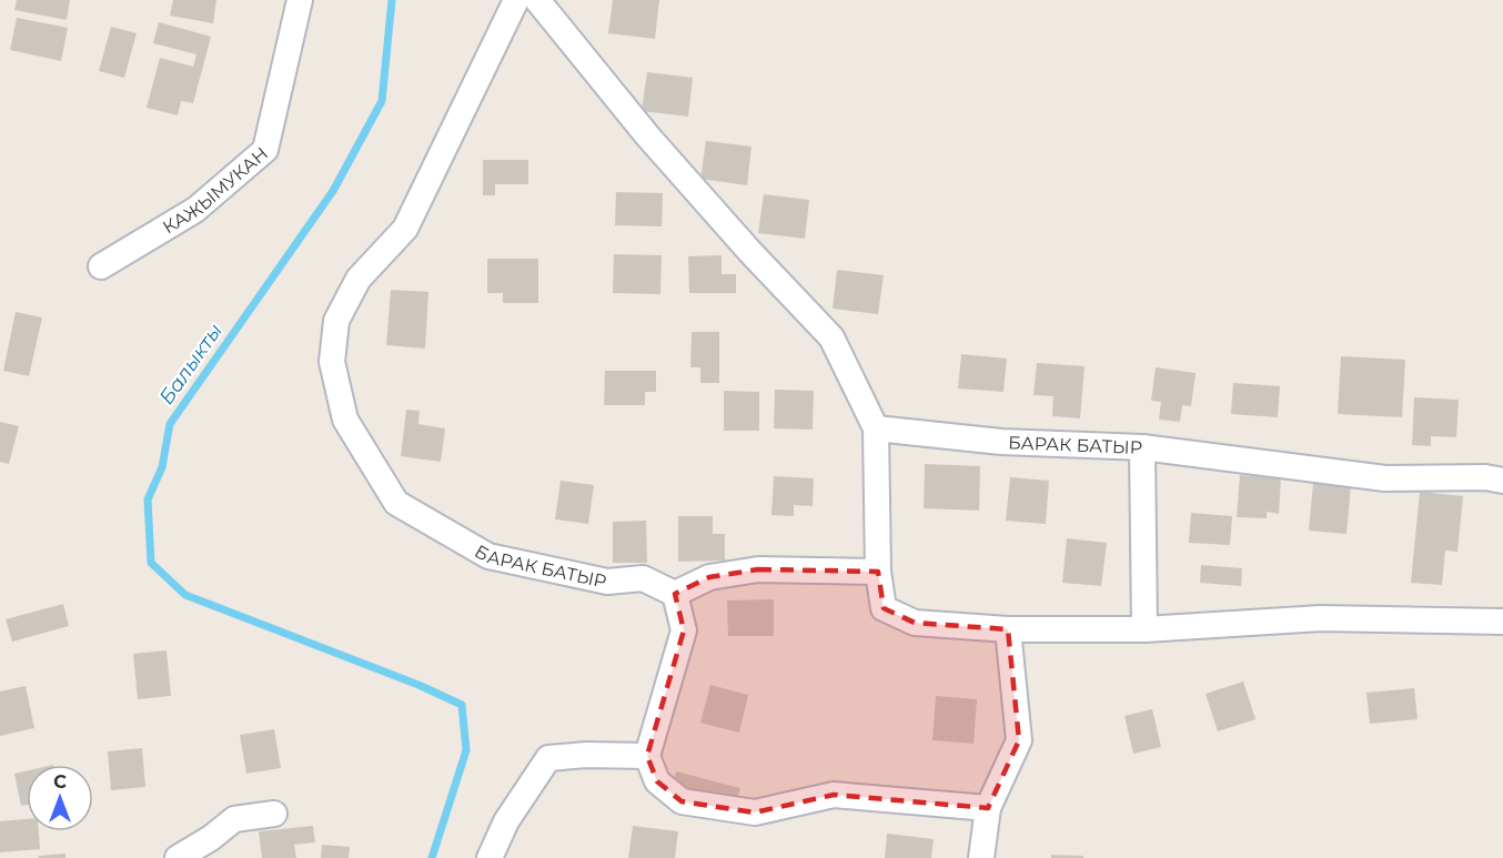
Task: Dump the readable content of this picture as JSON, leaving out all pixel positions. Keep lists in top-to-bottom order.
{
  "streets": {
    "street": ["КАЖЫМУКАН", "БАРАК БАТЫР"]
  },
  "water": ["Балыкты"],
  "north": "top"
}
